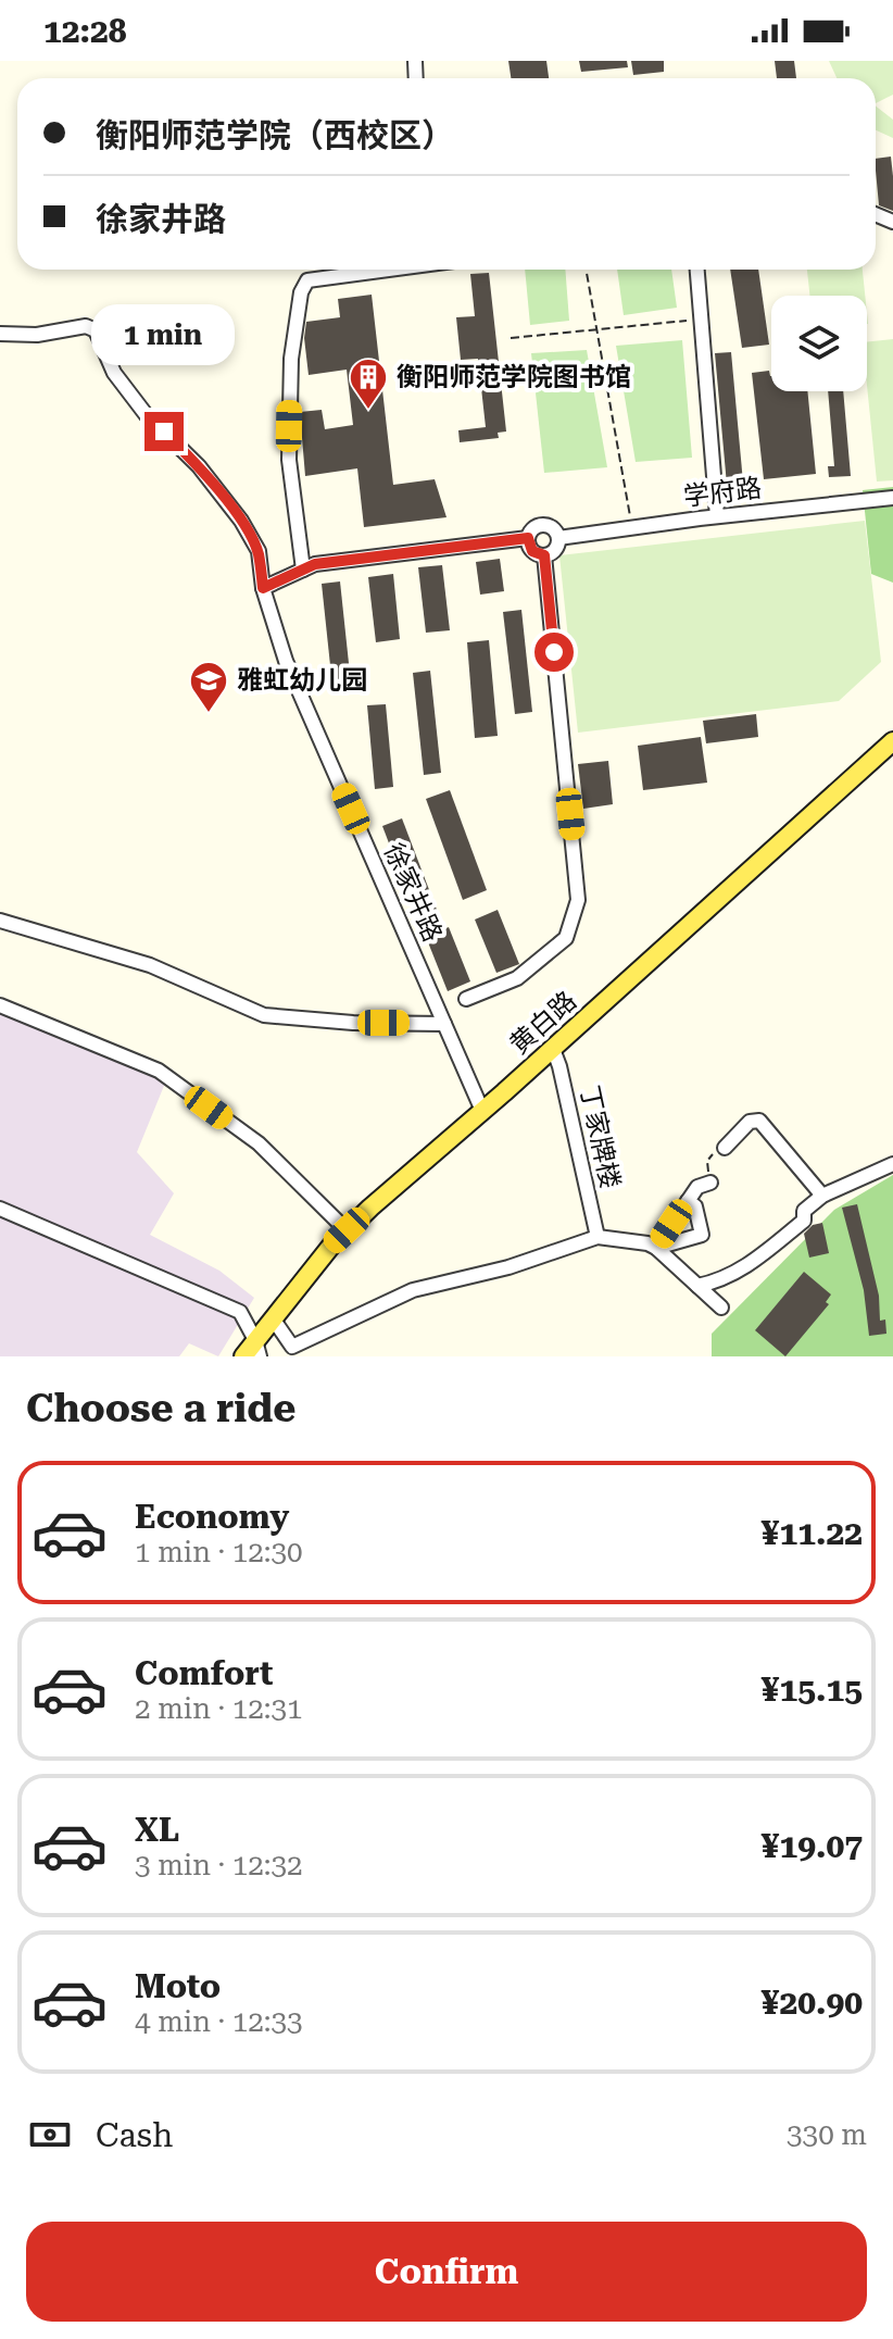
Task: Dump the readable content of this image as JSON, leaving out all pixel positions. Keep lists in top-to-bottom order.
{
  "streets": {
    "main road": ["黄白路"],
    "street": ["学府路", "徐家井路", "丁家牌楼"]
  },
  "crossings": [
    ["徐家井路", "黄白路"],
    ["黄白路", "丁家牌楼"]
  ],
  "places": {
    "building": ["衡阳师范学院图书馆"],
    "school or university": ["雅虹幼儿园"]
  },
  "page": {
    "status": "12:28",
    "banner": ["衡阳师范学院（西校区）", "徐家井路"],
    "bubble": "1 min",
    "heading": "Choose a ride",
    "list": [
      {
        "name": "Economy",
        "note": "1 min · 12:30",
        "value": "¥11.22"
      },
      {
        "name": "Comfort",
        "note": "2 min · 12:31",
        "value": "¥15.15"
      },
      {
        "name": "XL",
        "note": "3 min · 12:32",
        "value": "¥19.07"
      },
      {
        "name": "Moto",
        "note": "4 min · 12:33",
        "value": "¥20.90"
      }
    ],
    "pay": ["Cash", "330 m"],
    "buttons": "Confirm"
  }
}
